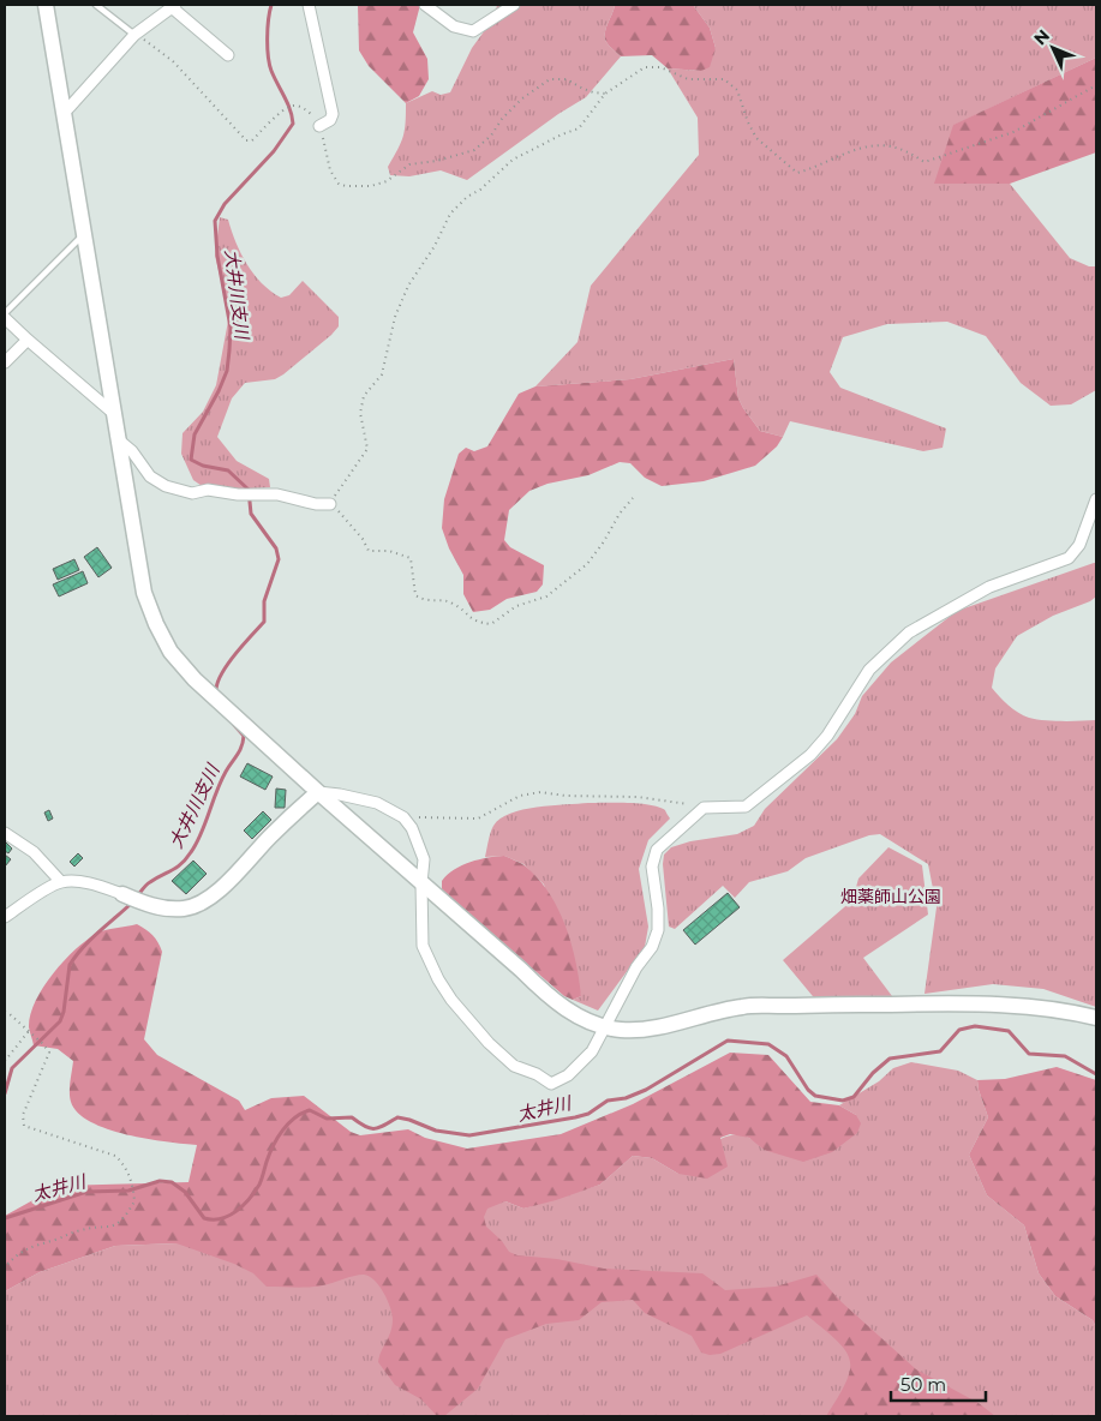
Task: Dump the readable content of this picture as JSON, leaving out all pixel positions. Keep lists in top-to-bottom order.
{
  "water": ["大井川支川", "太井川"],
  "parks": ["畑薬師山公園"],
  "scale_bar": "50 m",
  "north": "top left"
}
